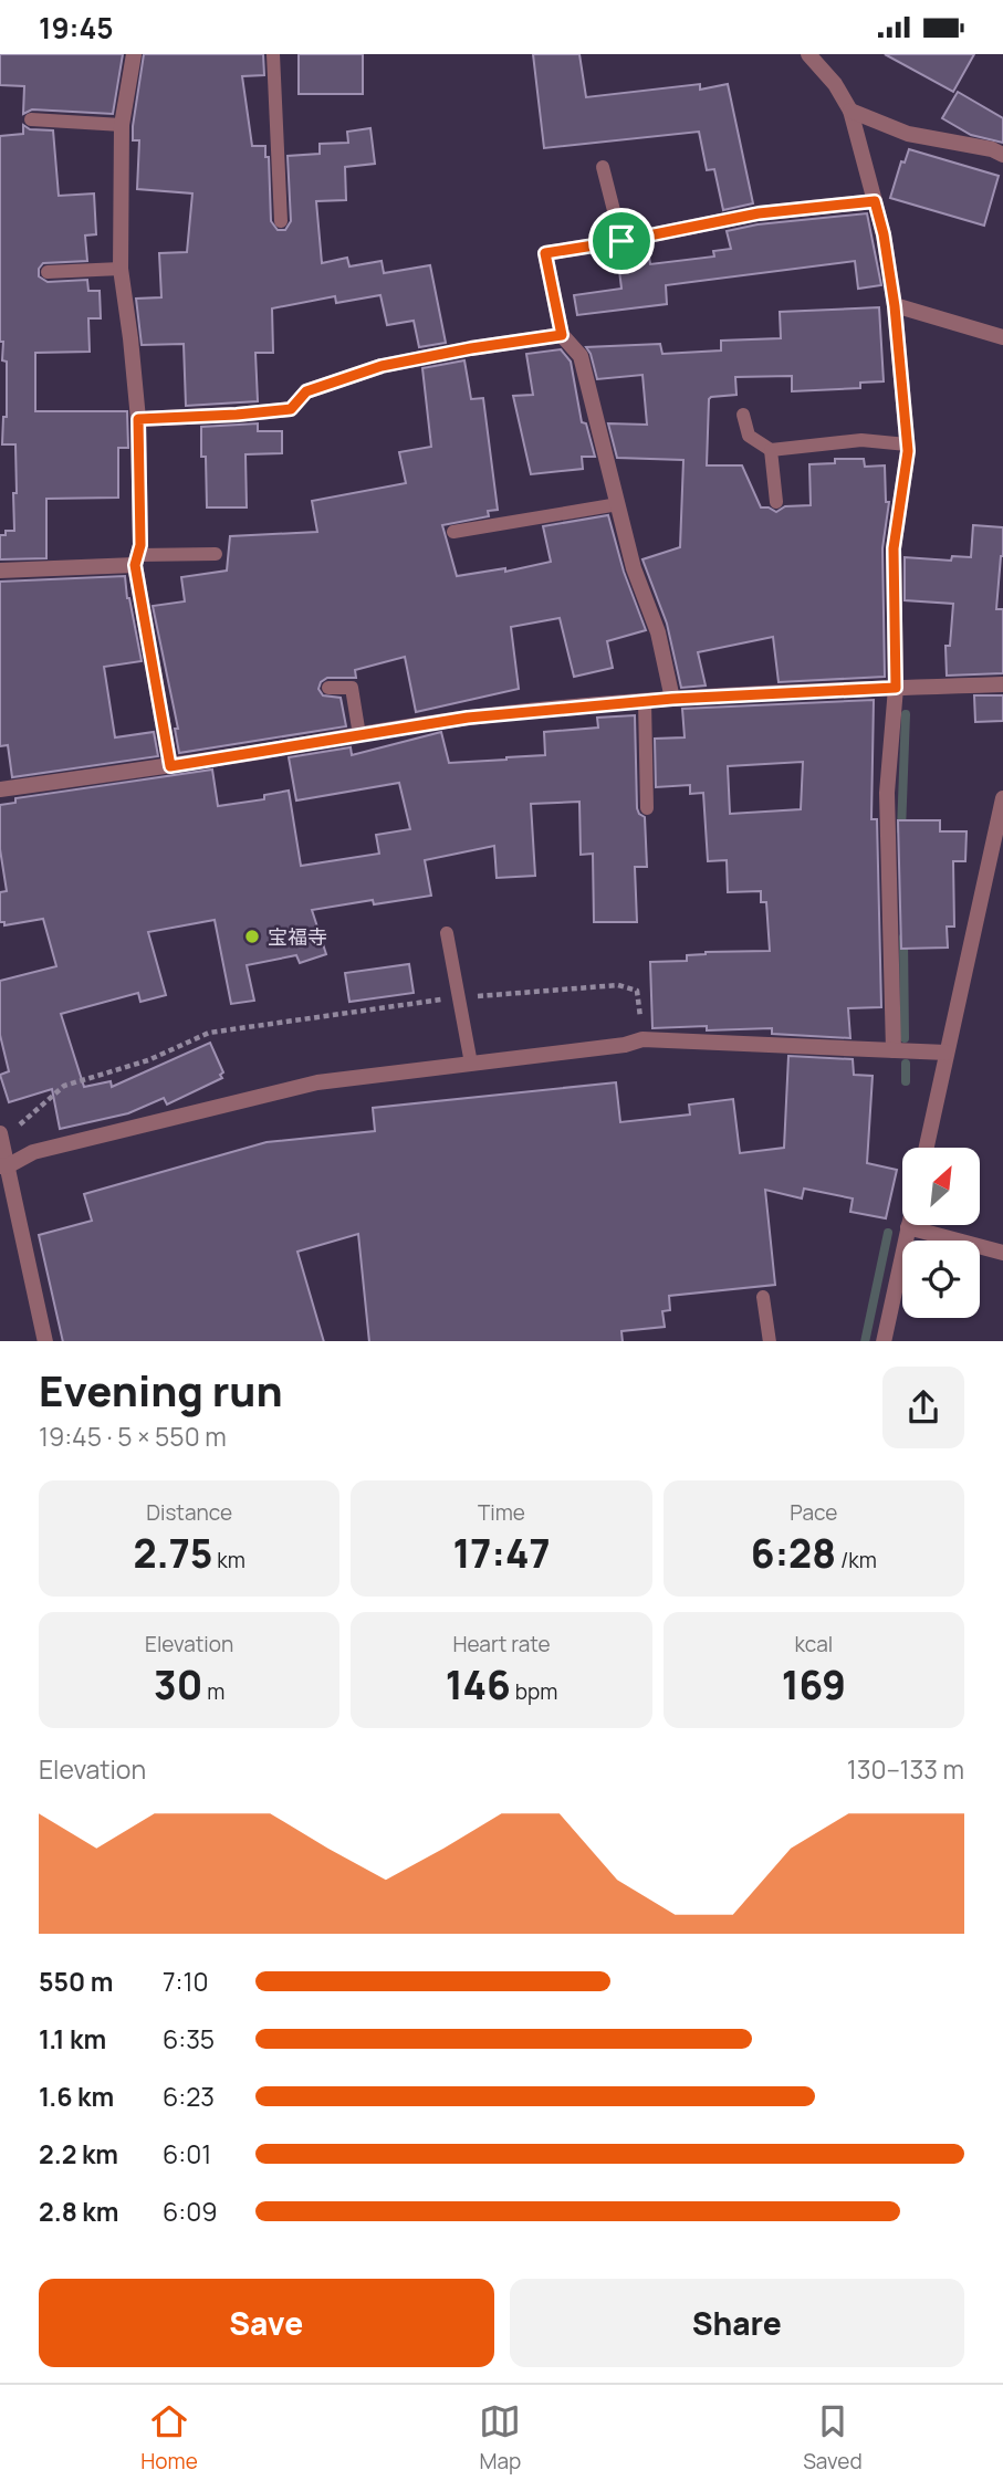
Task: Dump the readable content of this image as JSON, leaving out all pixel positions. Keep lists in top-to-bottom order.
{
  "places": ["宝福寺"],
  "north": "top right",
  "page": {
    "status": "19:45",
    "heading": ["Evening run", "19:45 · 5 × 550 m"],
    "stats": [
      ["Distance", "2.75 km"],
      ["Time", "17:47"],
      ["Pace", "6:28 /km"],
      ["Elevation", "30 m"],
      ["Heart rate", "146 bpm"],
      ["kcal", "169"]
    ],
    "chart": ["Elevation", "130–133 m"],
    "list": [
      {
        "name": "550 m",
        "note": "7:10"
      },
      {
        "name": "1.1 km",
        "note": "6:35"
      },
      {
        "name": "1.6 km",
        "note": "6:23"
      },
      {
        "name": "2.2 km",
        "note": "6:01"
      },
      {
        "name": "2.8 km",
        "note": "6:09"
      }
    ],
    "buttons": ["Save", "Share"],
    "tabs": ["Home", "Map", "Saved"]
  }
}
